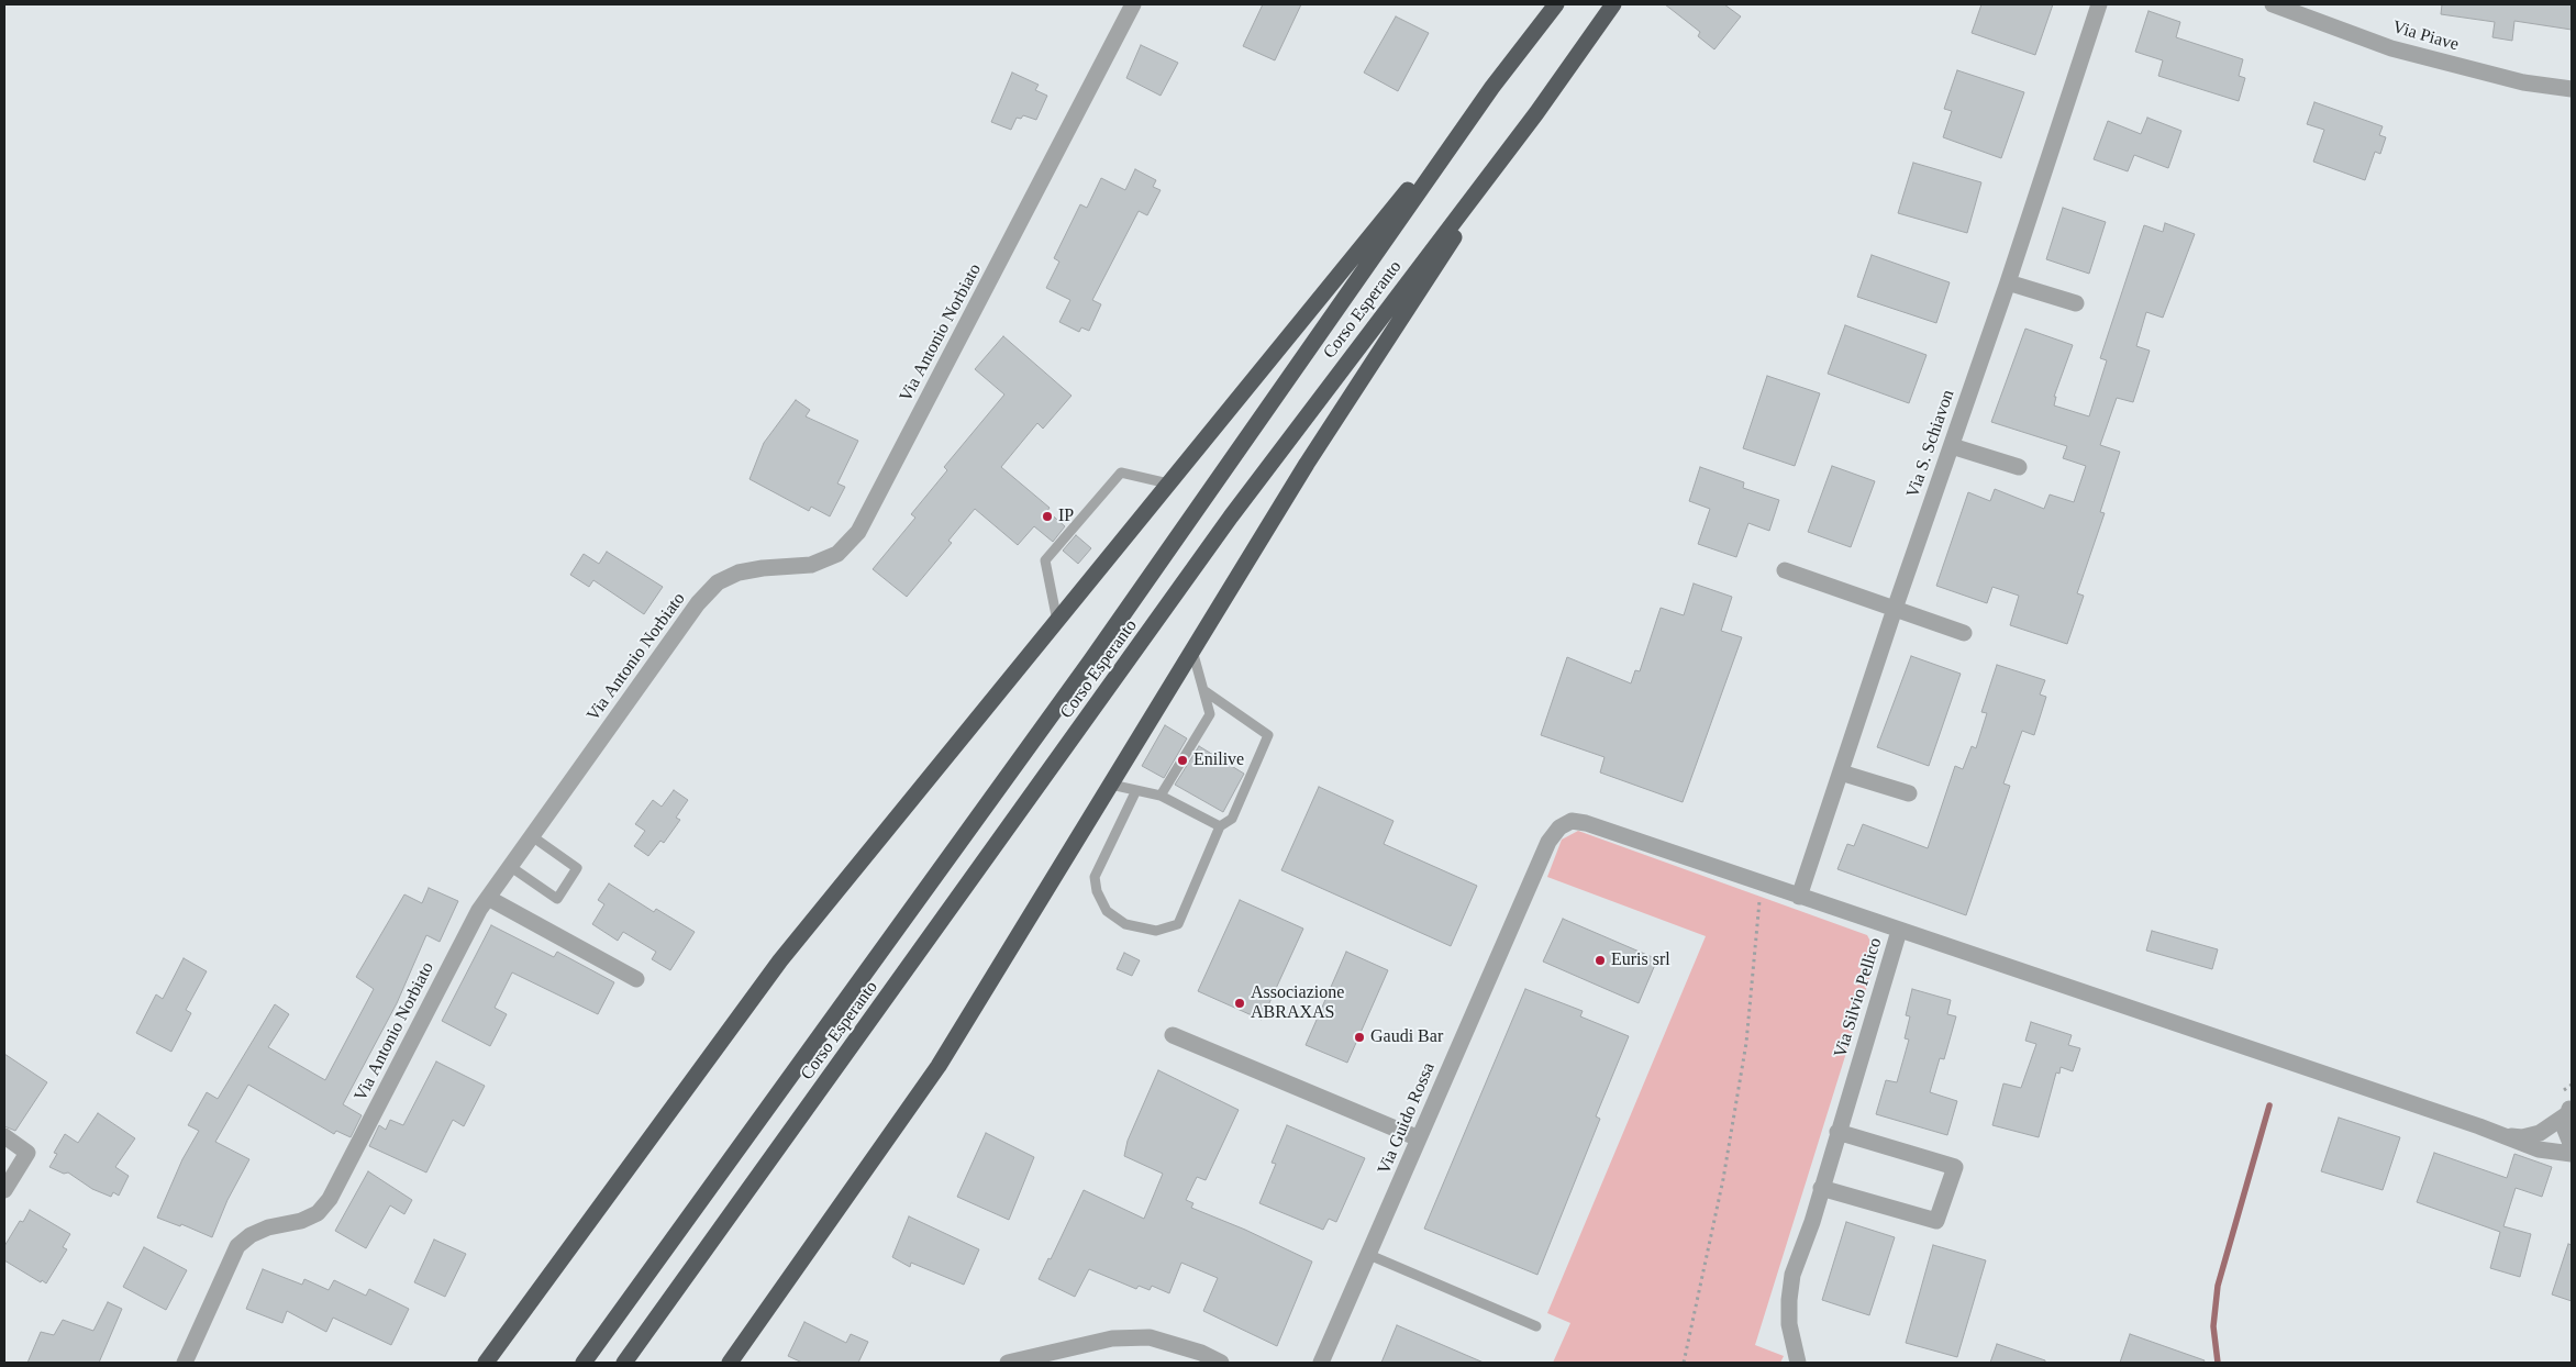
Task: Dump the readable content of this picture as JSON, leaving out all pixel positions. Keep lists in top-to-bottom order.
{
  "streets": {
    "highway": ["Corso Esperanto"],
    "street": [
      "Via Piave",
      "Via Antonio Norbiato",
      "Via S. Schiavon",
      "Via Silvio Pellico",
      "Via Guido Rossa"
    ]
  },
  "crossings": [
    ["Via S. Schiavon", "Via Silvio Pellico"],
    ["Via Silvio Pellico", "Via Guido Rossa"]
  ],
  "places": [
    "IP",
    "Enilive",
    "Euris srl",
    "Associazione ABRAXAS",
    "Gaudi Bar"
  ]
}
